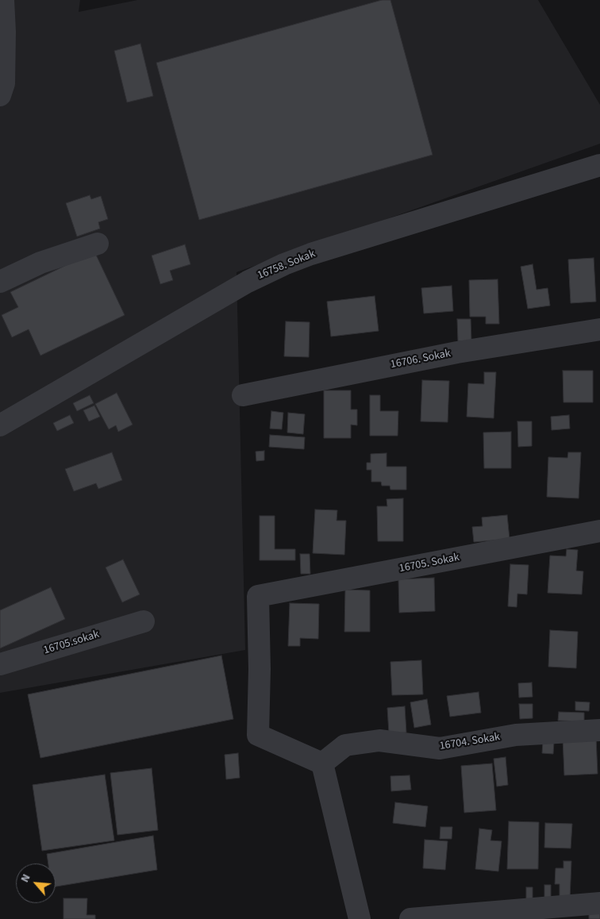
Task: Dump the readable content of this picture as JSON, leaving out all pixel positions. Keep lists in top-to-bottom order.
{
  "streets": {
    "street": [
      "16758. Sokak",
      "16706. Sokak",
      "16705. Sokak",
      "16705.sokak",
      "16704. Sokak"
    ]
  },
  "crossings": [
    ["16705. Sokak", "16704. Sokak"]
  ],
  "north": "top left"
}
